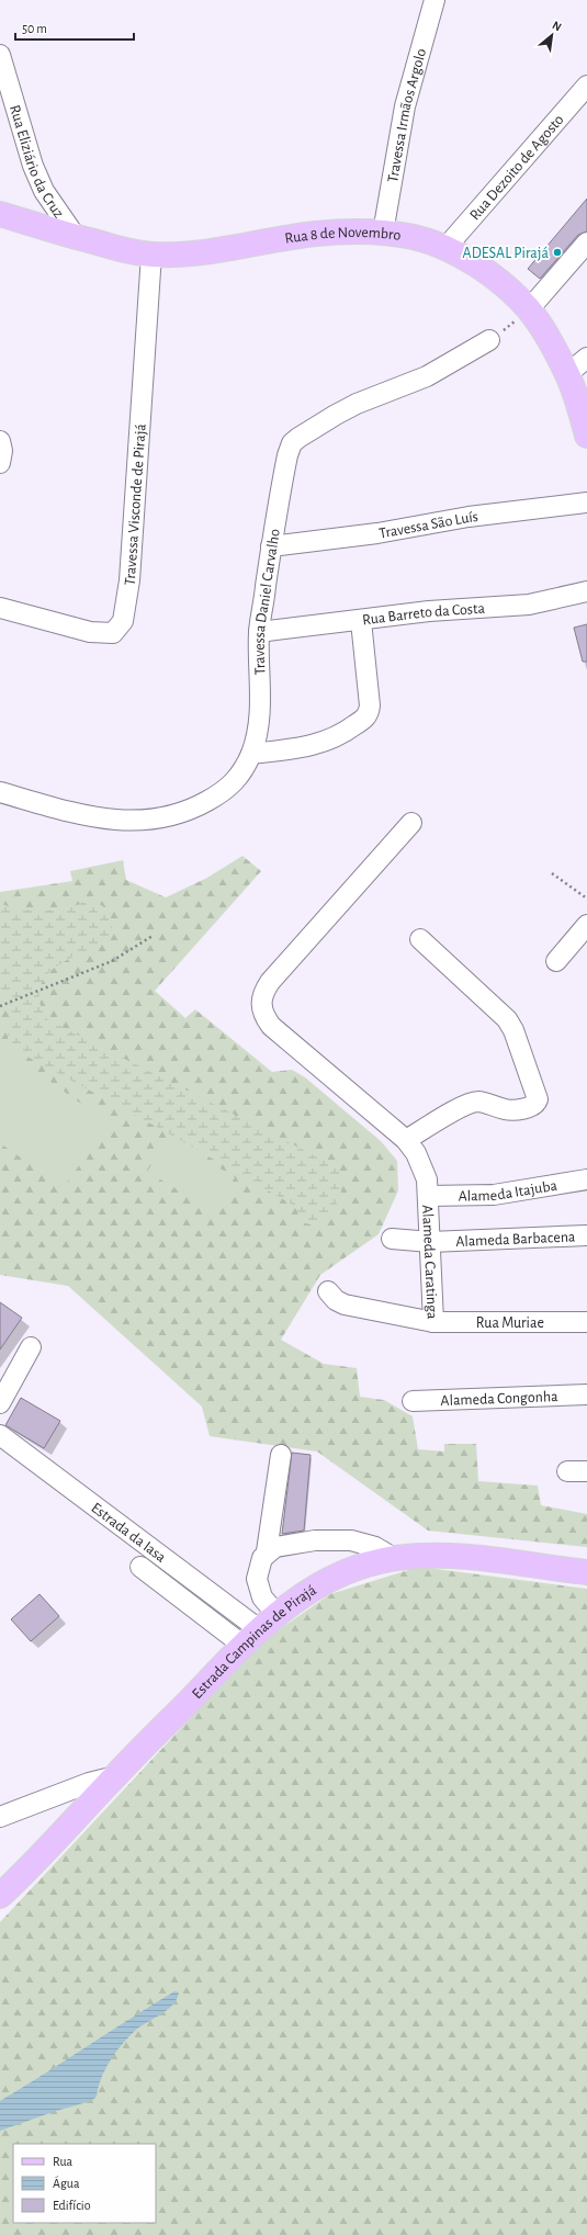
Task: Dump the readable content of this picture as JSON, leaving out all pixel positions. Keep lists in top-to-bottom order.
{
  "streets": {
    "main road": ["Rua 8 de Novembro", "Estrada Campinas de Pirajá"],
    "street": [
      "Travessa Irmãos Argolo",
      "Rua Eliziário da Cruz",
      "Rua Dezoito de Agosto",
      "Travessa Visconde de Pirajá",
      "Travessa São Luís",
      "Travessa Daniel Carvalho",
      "Rua Barreto da Costa",
      "Alameda Itajuba",
      "Alameda Barbacena",
      "Alameda Caratinga",
      "Rua Muriae",
      "Alameda Congonha",
      "Estrada da Iasa"
    ]
  },
  "crossings": [
    ["Travessa Irmãos Argolo", "Rua 8 de Novembro"],
    ["Rua Eliziário da Cruz", "Rua 8 de Novembro"],
    ["Rua Dezoito de Agosto", "Rua 8 de Novembro"],
    ["Rua 8 de Novembro", "Travessa Visconde de Pirajá"],
    ["Travessa São Luís", "Travessa Daniel Carvalho"],
    ["Travessa Daniel Carvalho", "Rua Barreto da Costa"],
    ["Alameda Itajuba", "Alameda Caratinga"],
    ["Alameda Barbacena", "Alameda Caratinga"],
    ["Alameda Caratinga", "Rua Muriae"],
    ["Estrada da Iasa", "Estrada Campinas de Pirajá"]
  ],
  "places": ["ADESAL Pirajá"],
  "legend": ["Rua", "Água", "Edifício"],
  "scale_bar": "50 m",
  "north": "top right"
}
